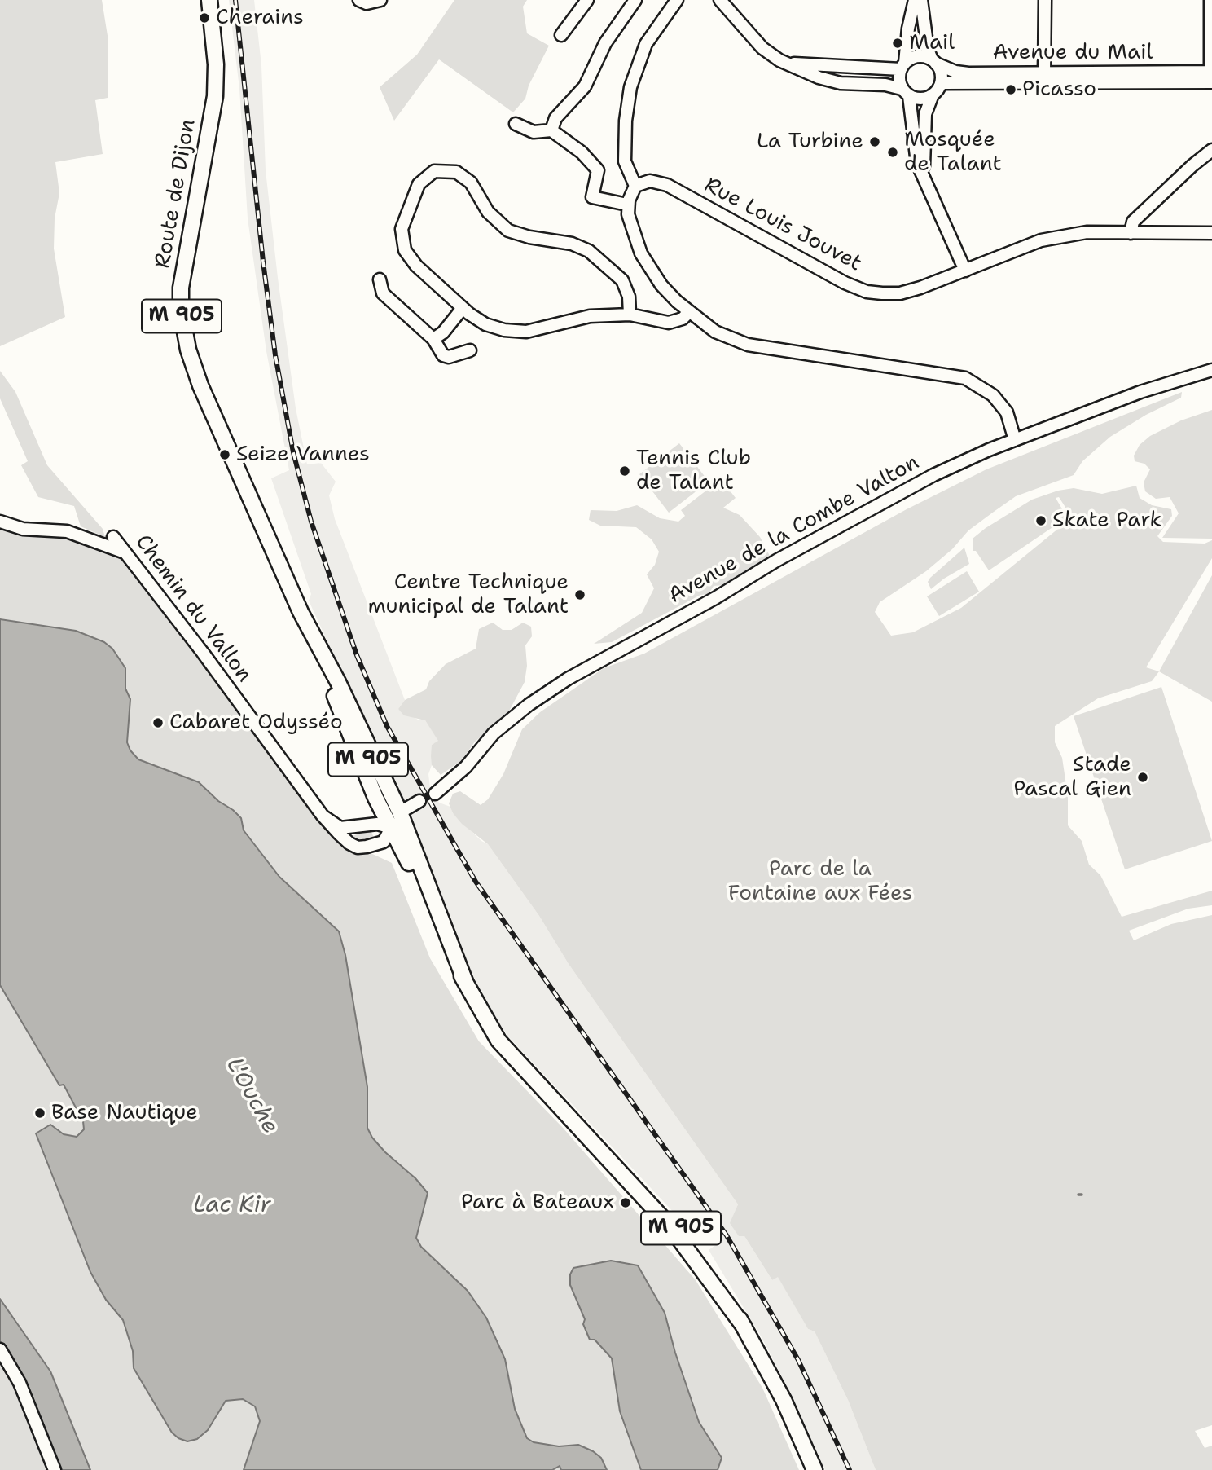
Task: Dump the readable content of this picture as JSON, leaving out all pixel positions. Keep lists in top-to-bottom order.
{
  "streets": {
    "main road": ["Route de Dijon", "M 905"],
    "street": [
      "Avenue du Mail",
      "Rue Louis Jouvet",
      "Avenue de la Combe Valton",
      "Chemin du Vallon"
    ]
  },
  "crossings": [
    ["Route de Dijon", "M 905"],
    ["Route de Dijon", "Chemin du Vallon"],
    ["M 905", "Chemin du Vallon"]
  ],
  "water": ["L'Ouche", "Lac Kir"],
  "parks": ["Parc de la Fontaine aux Fées"],
  "places": [
    "Cherains",
    "Mail",
    "Picasso",
    "La Turbine",
    "Mosquée de Talant",
    "Seize Vannes",
    "Tennis Club de Talant",
    "Skate Park",
    "Centre Technique municipal de Talant",
    "Cabaret Odysséo",
    "Stade Pascal Gien",
    "Base Nautique",
    "Parc à Bateaux"
  ]
}
